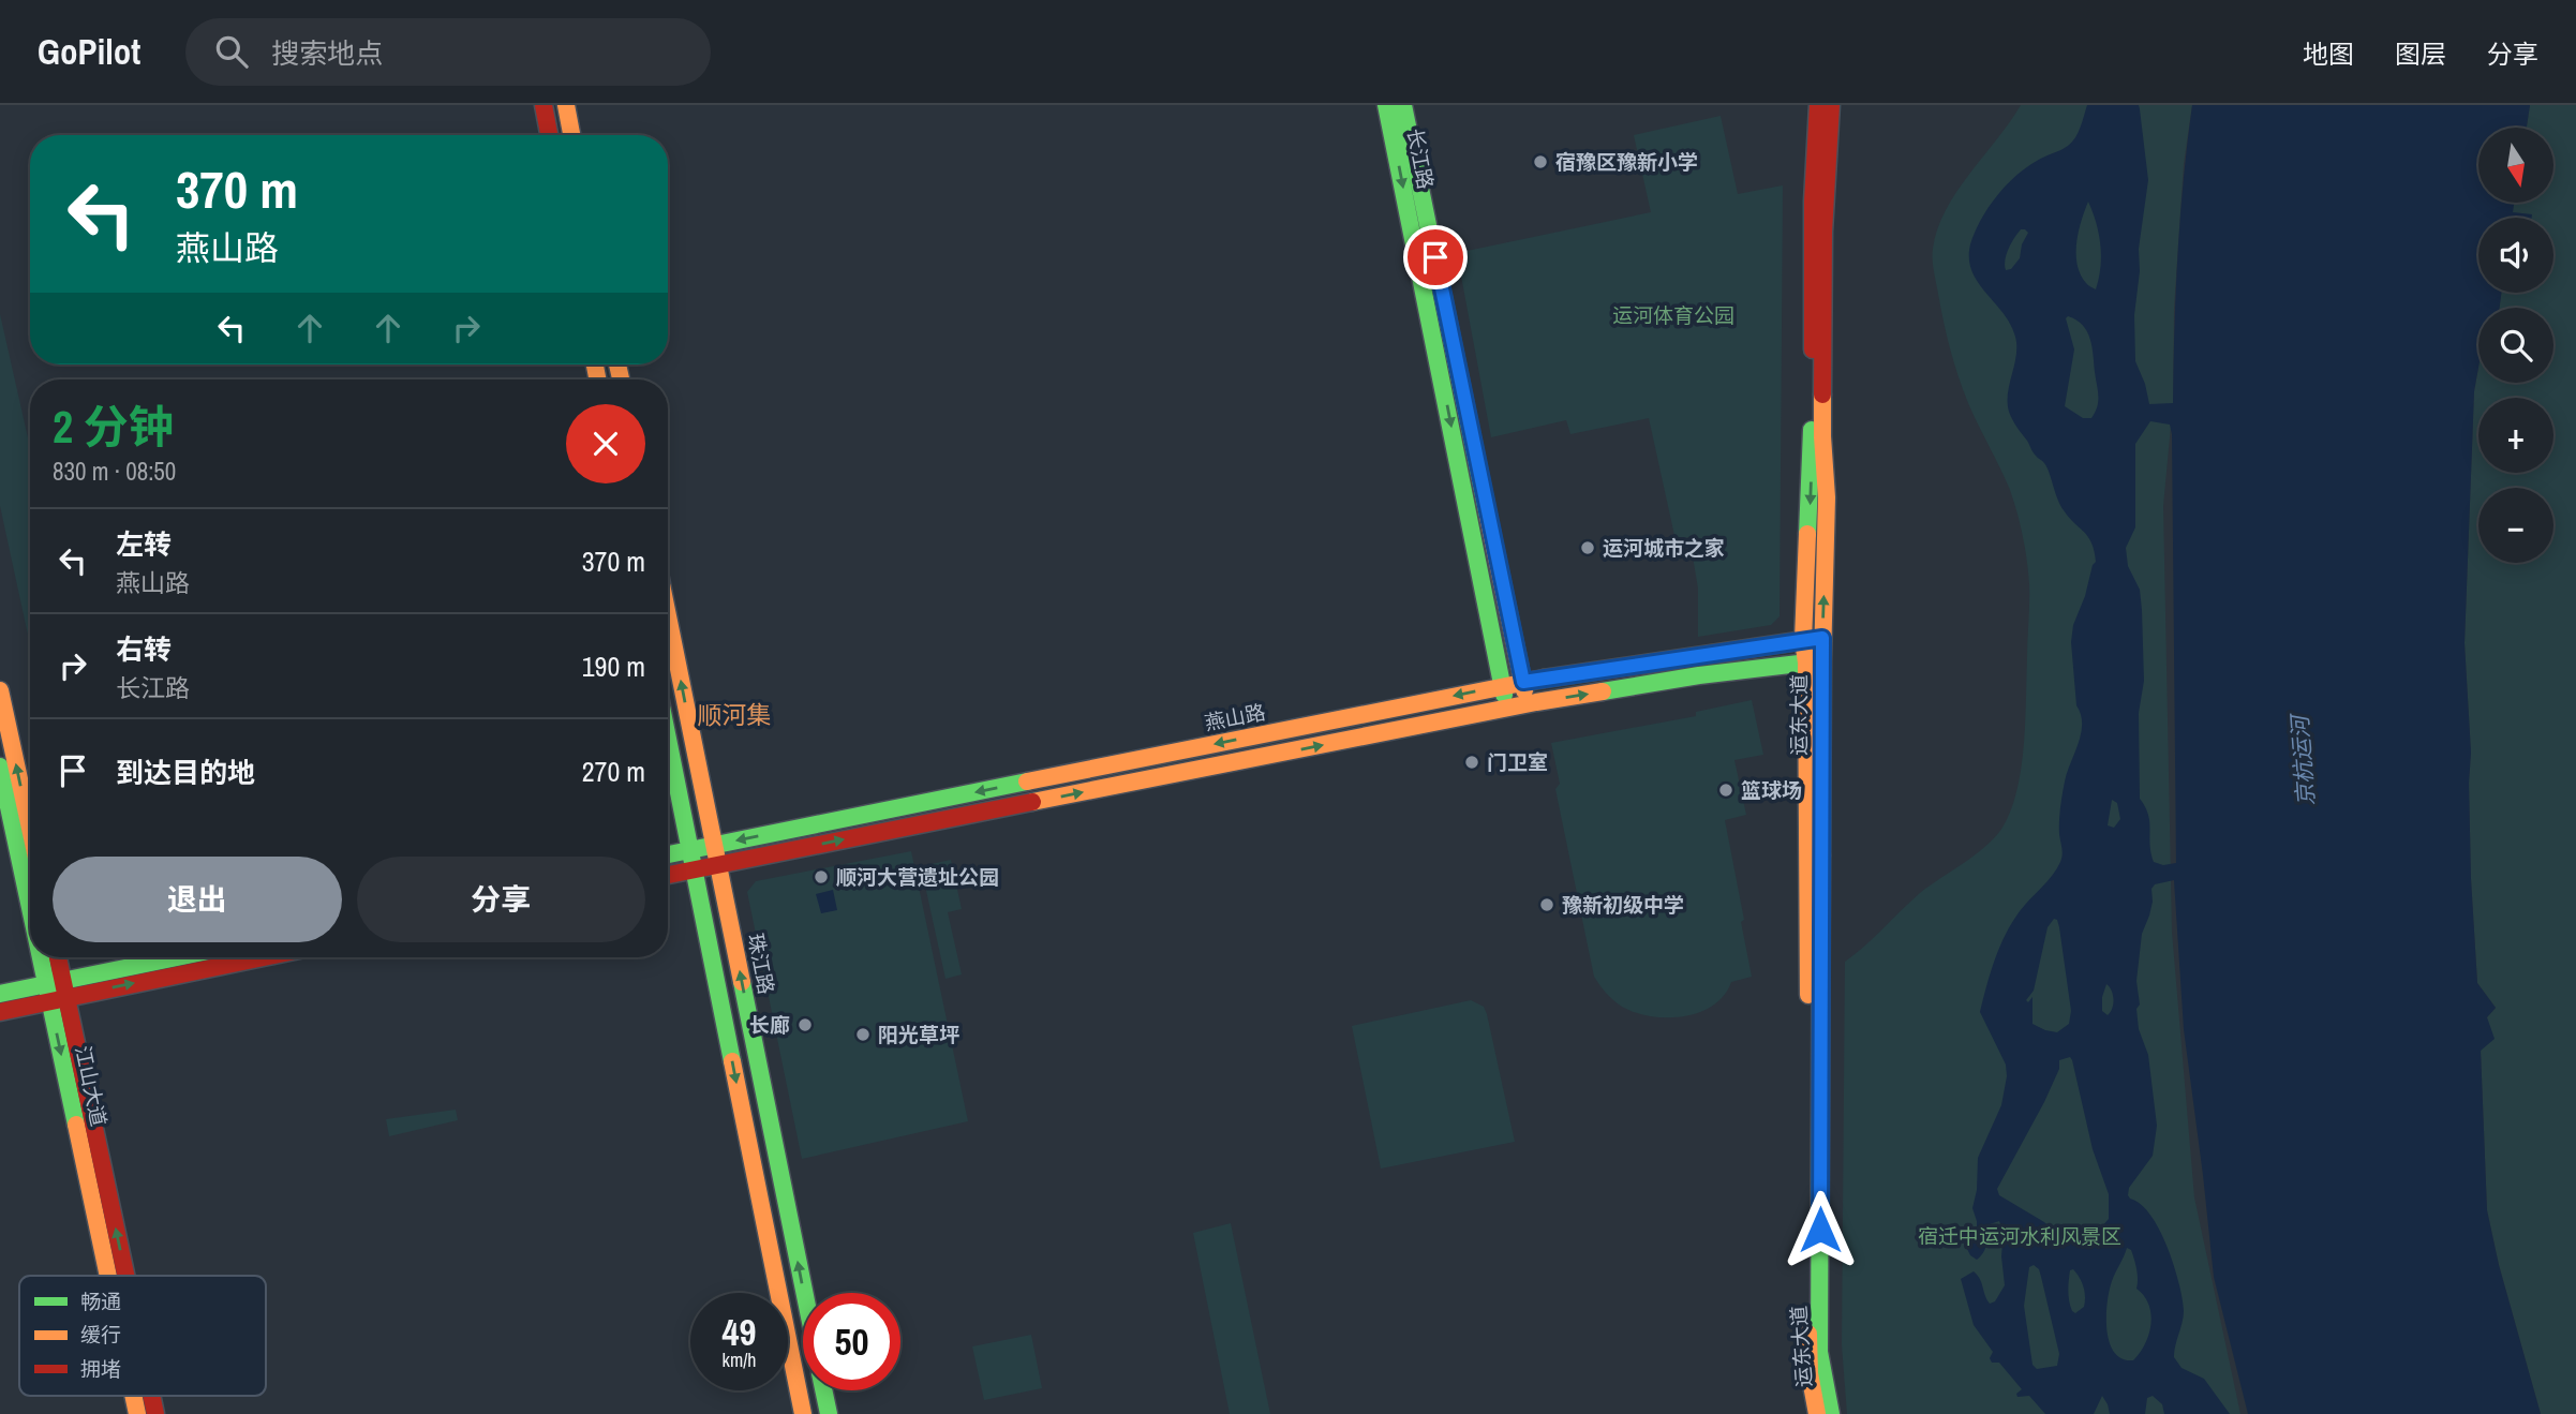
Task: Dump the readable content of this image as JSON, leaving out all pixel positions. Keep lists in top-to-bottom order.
{
  "streets": {
    "street": [
      "长江路",
      "运东大道",
      "燕山路",
      "珠江路",
      "江山大道"
    ]
  },
  "crossings": [
    ["长江路", "燕山路"],
    ["运东大道", "燕山路"],
    ["燕山路", "珠江路"]
  ],
  "districts": ["顺河集"],
  "water": ["京杭运河"],
  "parks": ["运河体育公园", "宿迁中运河水利风景区"],
  "places": [
    "宿豫区豫新小学",
    "运河城市之家",
    "门卫室",
    "篮球场",
    "顺河大营遗址公园",
    "豫新初级中学",
    "长廊",
    "阳光草坪"
  ],
  "legend": ["畅通", "缓行", "拥堵"],
  "north": "bottom",
  "page": {
    "header": "GoPilot",
    "search": "搜索地点",
    "nav": ["地图", "图层", "分享"],
    "map_buttons": ["+", "−"],
    "turn": ["370 m", "燕山路"],
    "heading": ["2 分钟", "830 m · 08:50"],
    "list": [
      {
        "name": "左转",
        "note": "燕山路",
        "value": "370 m"
      },
      {
        "name": "右转",
        "note": "长江路",
        "value": "190 m"
      },
      {
        "name": "到达目的地",
        "value": "270 m"
      }
    ],
    "buttons": ["退出", "分享"],
    "speed": "49 km/h",
    "limit": "50"
  }
}
